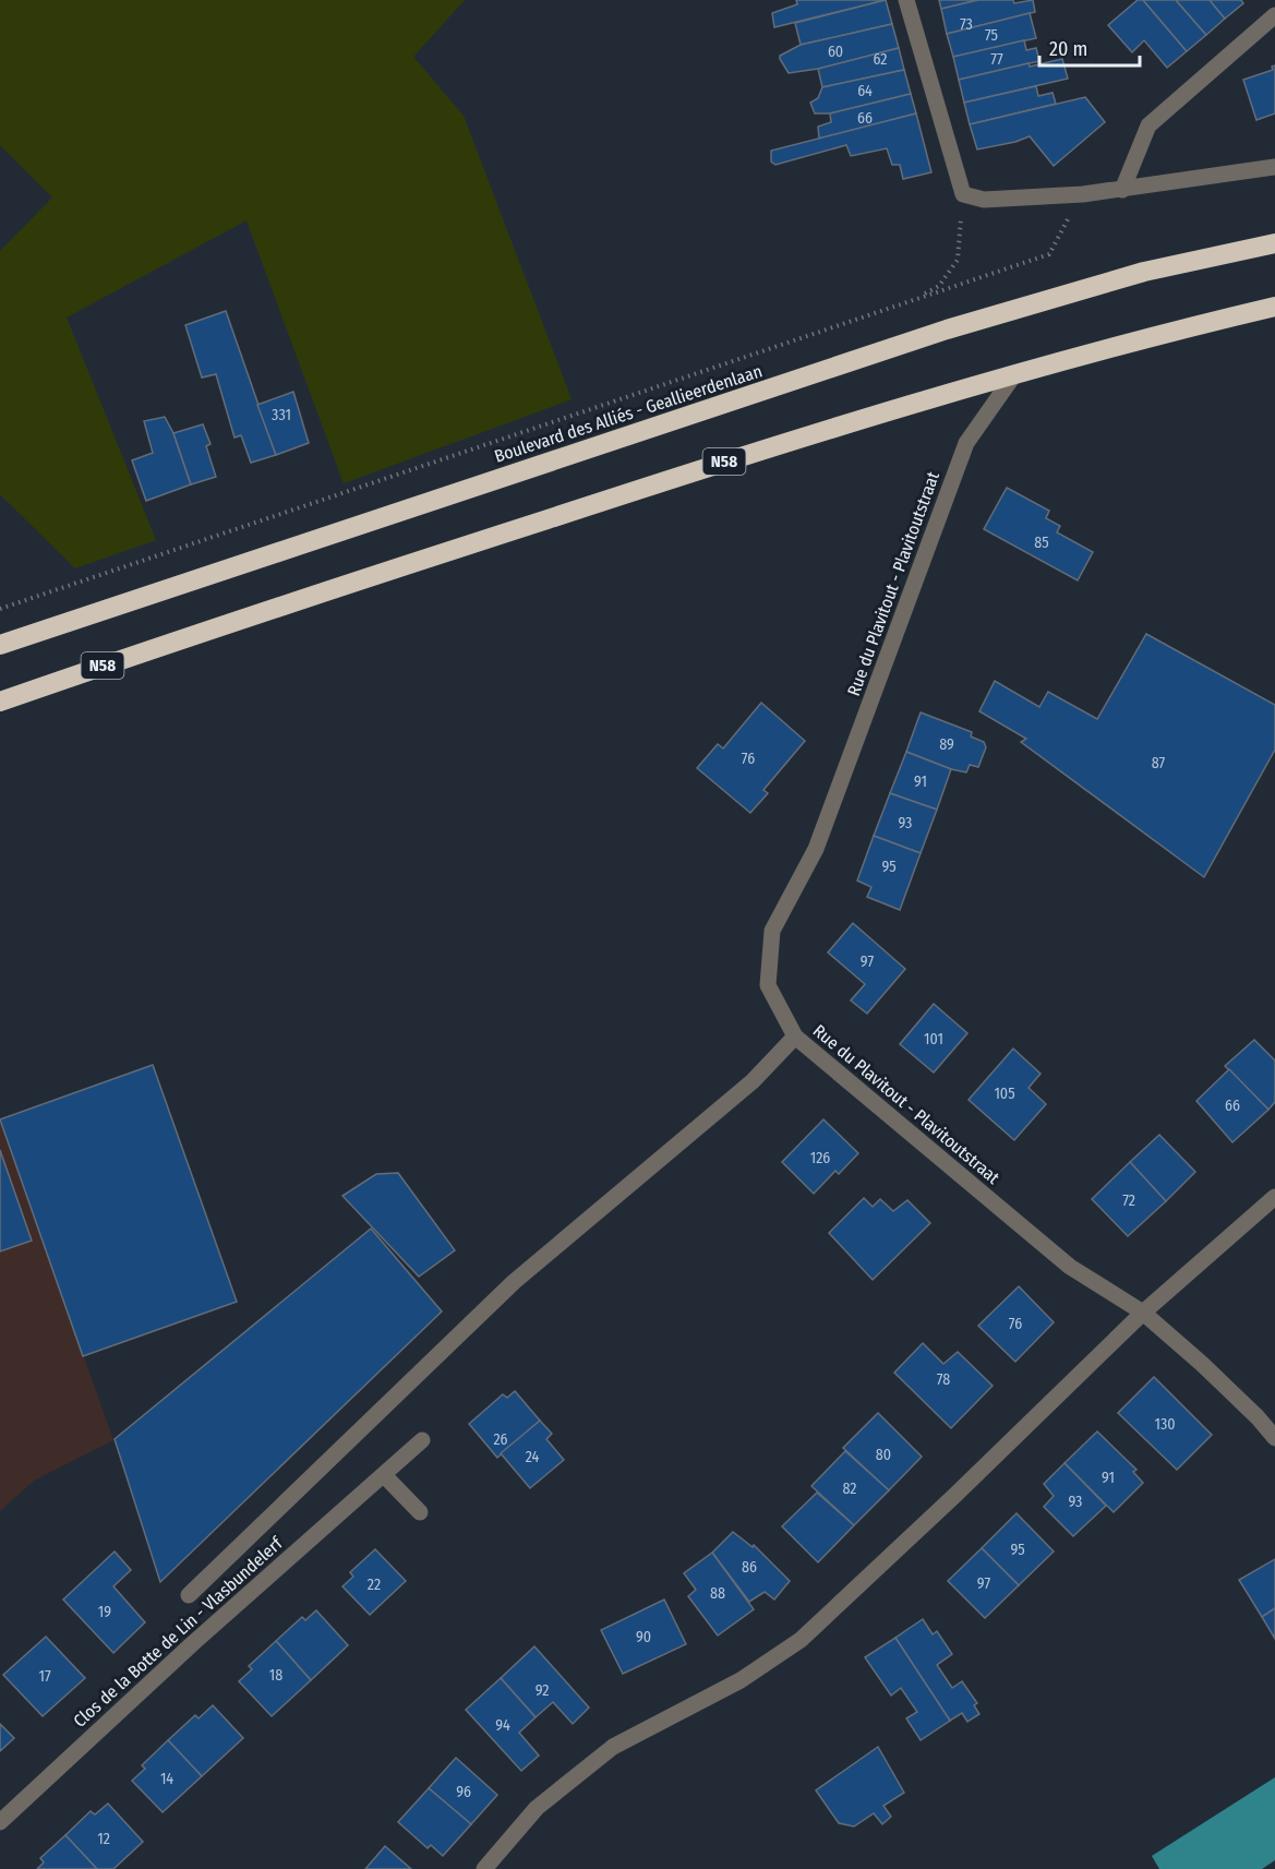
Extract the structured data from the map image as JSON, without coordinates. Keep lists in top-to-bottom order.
{
  "streets": {
    "highway": ["Boulevard des Alliés - Geallieerdenlaan", "N58"],
    "street": ["Rue du Plavitout - Plavitoutstraat", "Clos de la Botte de Lin - Vlasbundelerf"]
  },
  "crossings": [
    ["N58", "Rue du Plavitout - Plavitoutstraat"]
  ],
  "house_numbers": [
    "73",
    "75",
    "60",
    "62",
    "77",
    "64",
    "66",
    "331",
    "85",
    "89",
    "76",
    "87",
    "91",
    "93",
    "95",
    "97",
    "101",
    "105",
    "66",
    "126",
    "72",
    "76",
    "78",
    "130",
    "26",
    "80",
    "24",
    "91",
    "82",
    "93",
    "95",
    "86",
    "97",
    "22",
    "88",
    "19",
    "90",
    "18",
    "17",
    "92",
    "94",
    "14",
    "96",
    "12"
  ],
  "scale_bar": "20 m"
}
